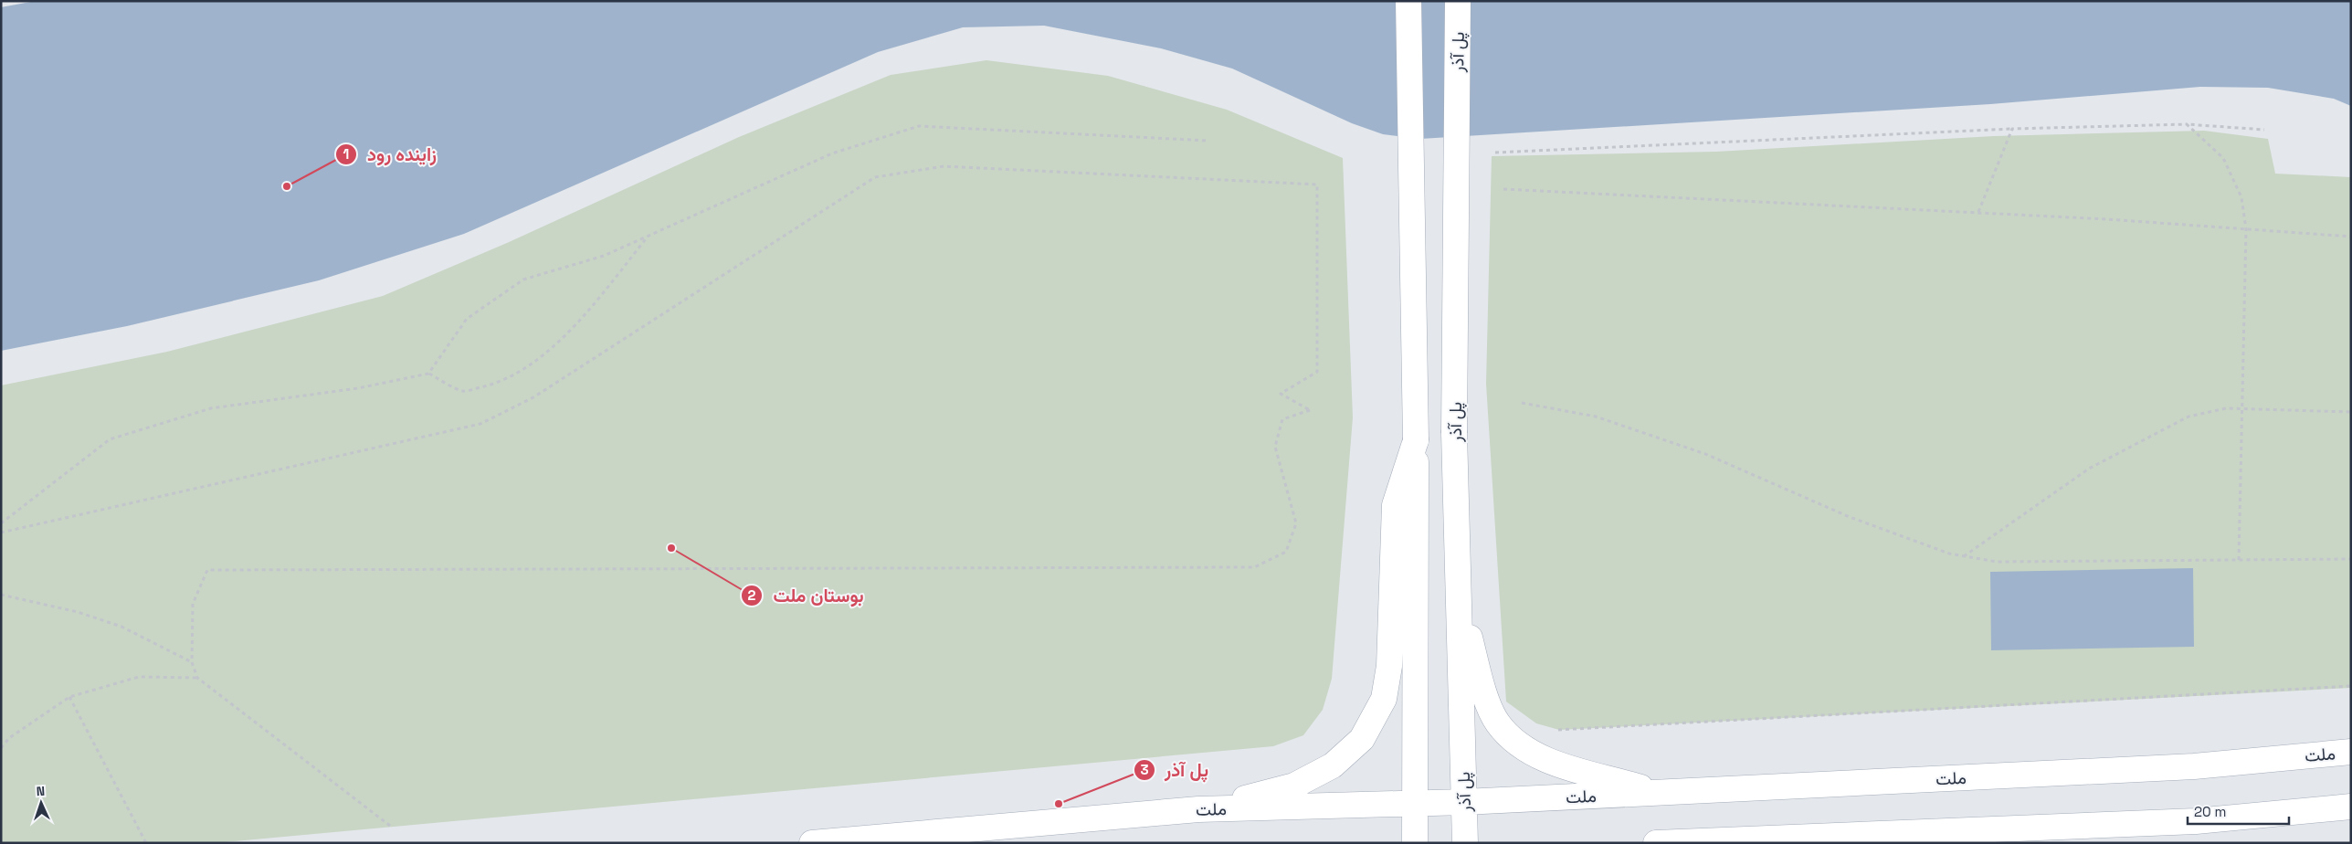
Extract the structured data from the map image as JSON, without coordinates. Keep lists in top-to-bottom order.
{
  "streets": {
    "main road": ["پل آذر", "ملت"]
  },
  "crossings": [
    ["پل آذر", "ملت"]
  ],
  "places": ["زاینده رود", "بوستان ملت", "پل آذر"],
  "scale_bar": "20 m",
  "north": "top"
}
